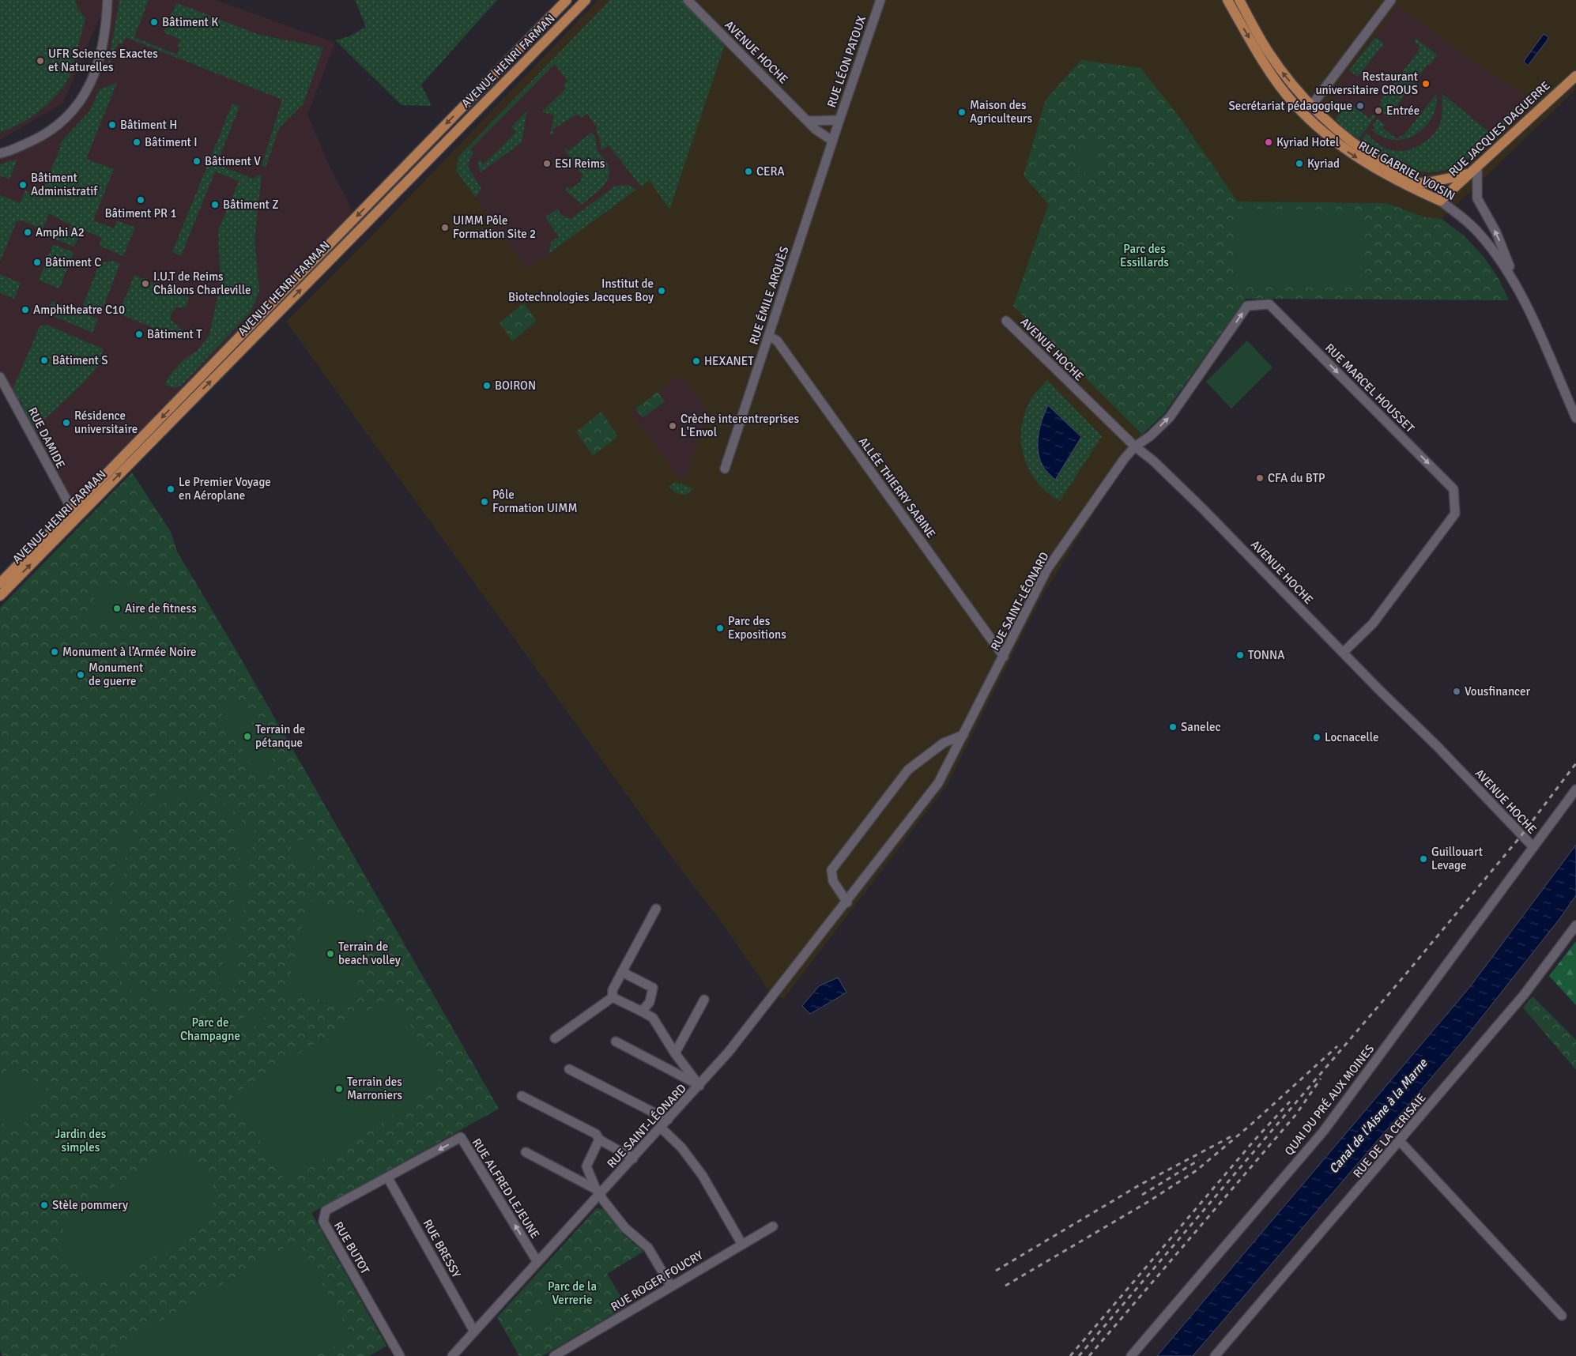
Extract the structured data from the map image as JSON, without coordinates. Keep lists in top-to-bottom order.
{
  "streets": {
    "main road": ["AVENUE HENRI FARMAN", "RUE JACQUES DAGUERRE", "RUE GABRIEL VOISIN"],
    "street": [
      "AVENUE HOCHE",
      "RUE LÉON PATOUX",
      "RUE ÉMILE ARQUÈS",
      "RUE MARCEL HOUSSET",
      "RUE DAMIDE",
      "ALLÉE THIERRY SABINE",
      "RUE SAINT-LÉONARD",
      "QUAI DU PRÉ AUX MOINES",
      "RUE DE LA CERISAIE",
      "RUE ALFRED LEJEUNE",
      "RUE BUTOT",
      "RUE BRESSY",
      "RUE ROGER FOUCRY"
    ]
  },
  "crossings": [
    ["AVENUE HOCHE", "RUE ÉMILE ARQUÈS"],
    ["AVENUE HOCHE", "RUE MARCEL HOUSSET"],
    ["AVENUE HOCHE", "RUE SAINT-LÉONARD"],
    ["AVENUE HOCHE", "QUAI DU PRÉ AUX MOINES"],
    ["AVENUE HENRI FARMAN", "RUE DAMIDE"],
    ["RUE LÉON PATOUX", "RUE ÉMILE ARQUÈS"],
    ["RUE JACQUES DAGUERRE", "RUE GABRIEL VOISIN"],
    ["RUE ÉMILE ARQUÈS", "ALLÉE THIERRY SABINE"],
    ["RUE MARCEL HOUSSET", "RUE SAINT-LÉONARD"],
    ["ALLÉE THIERRY SABINE", "RUE SAINT-LÉONARD"],
    ["RUE SAINT-LÉONARD", "RUE ALFRED LEJEUNE"],
    ["RUE SAINT-LÉONARD", "RUE BRESSY"],
    ["RUE ALFRED LEJEUNE", "RUE BUTOT"],
    ["RUE ALFRED LEJEUNE", "RUE BRESSY"],
    ["RUE BUTOT", "RUE BRESSY"]
  ],
  "water": ["Canal de l'Aisne à la Marne"],
  "parks": [
    "Parc des Essillards",
    "Parc de Champagne",
    "Jardin des simples",
    "Parc de la Verrerie"
  ],
  "places": [
    "Bâtiment K",
    "UFR Sciences Exactes et Naturelles",
    "Restaurant universitaire CROUS",
    "Secrétariat pédagogique",
    "Entrée",
    "Maison des Agriculteurs",
    "Bâtiment H",
    "Bâtiment I",
    "Kyriad Hotel",
    "Bâtiment V",
    "ESI Reims",
    "Kyriad",
    "CERA",
    "Bâtiment Administratif",
    "Bâtiment PR 1",
    "Bâtiment Z",
    "UIMM Pôle Formation Site 2",
    "Amphi A2",
    "Bâtiment C",
    "I.U.T de Reims Châlons Charleville",
    "Institut de Biotechnologies Jacques Boy",
    "Amphitheatre C10",
    "Bâtiment T",
    "Bâtiment S",
    "HEXANET",
    "BOIRON",
    "Résidence universitaire",
    "Crèche interentreprises L'Envol",
    "CFA du BTP",
    "Le Premier Voyage en Aéroplane",
    "Pôle Formation UIMM",
    "Aire de fitness",
    "Parc des Expositions",
    "Monument à l’Armée Noire",
    "TONNA",
    "Monument de guerre",
    "Vousfinancer",
    "Sanelec",
    "Terrain de pétanque",
    "Locnacelle",
    "Guillouart Levage",
    "Terrain de beach volley",
    "Terrain des Marroniers",
    "Stèle pommery"
  ]
}
